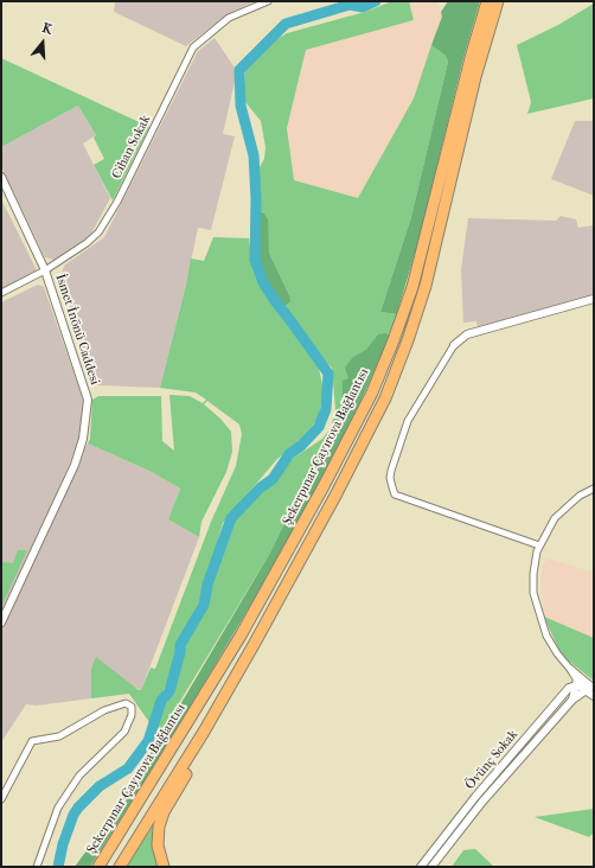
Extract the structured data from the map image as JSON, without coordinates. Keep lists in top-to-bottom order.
{
  "streets": {
    "highway": ["Şekerpınar-Çayırova Bağlantısı"],
    "street": ["Cihan Sokak", "İsmet İnönü Caddesi", "Övünç Sokak"]
  },
  "crossings": [
    ["Cihan Sokak", "İsmet İnönü Caddesi"]
  ],
  "north": "top"
}
